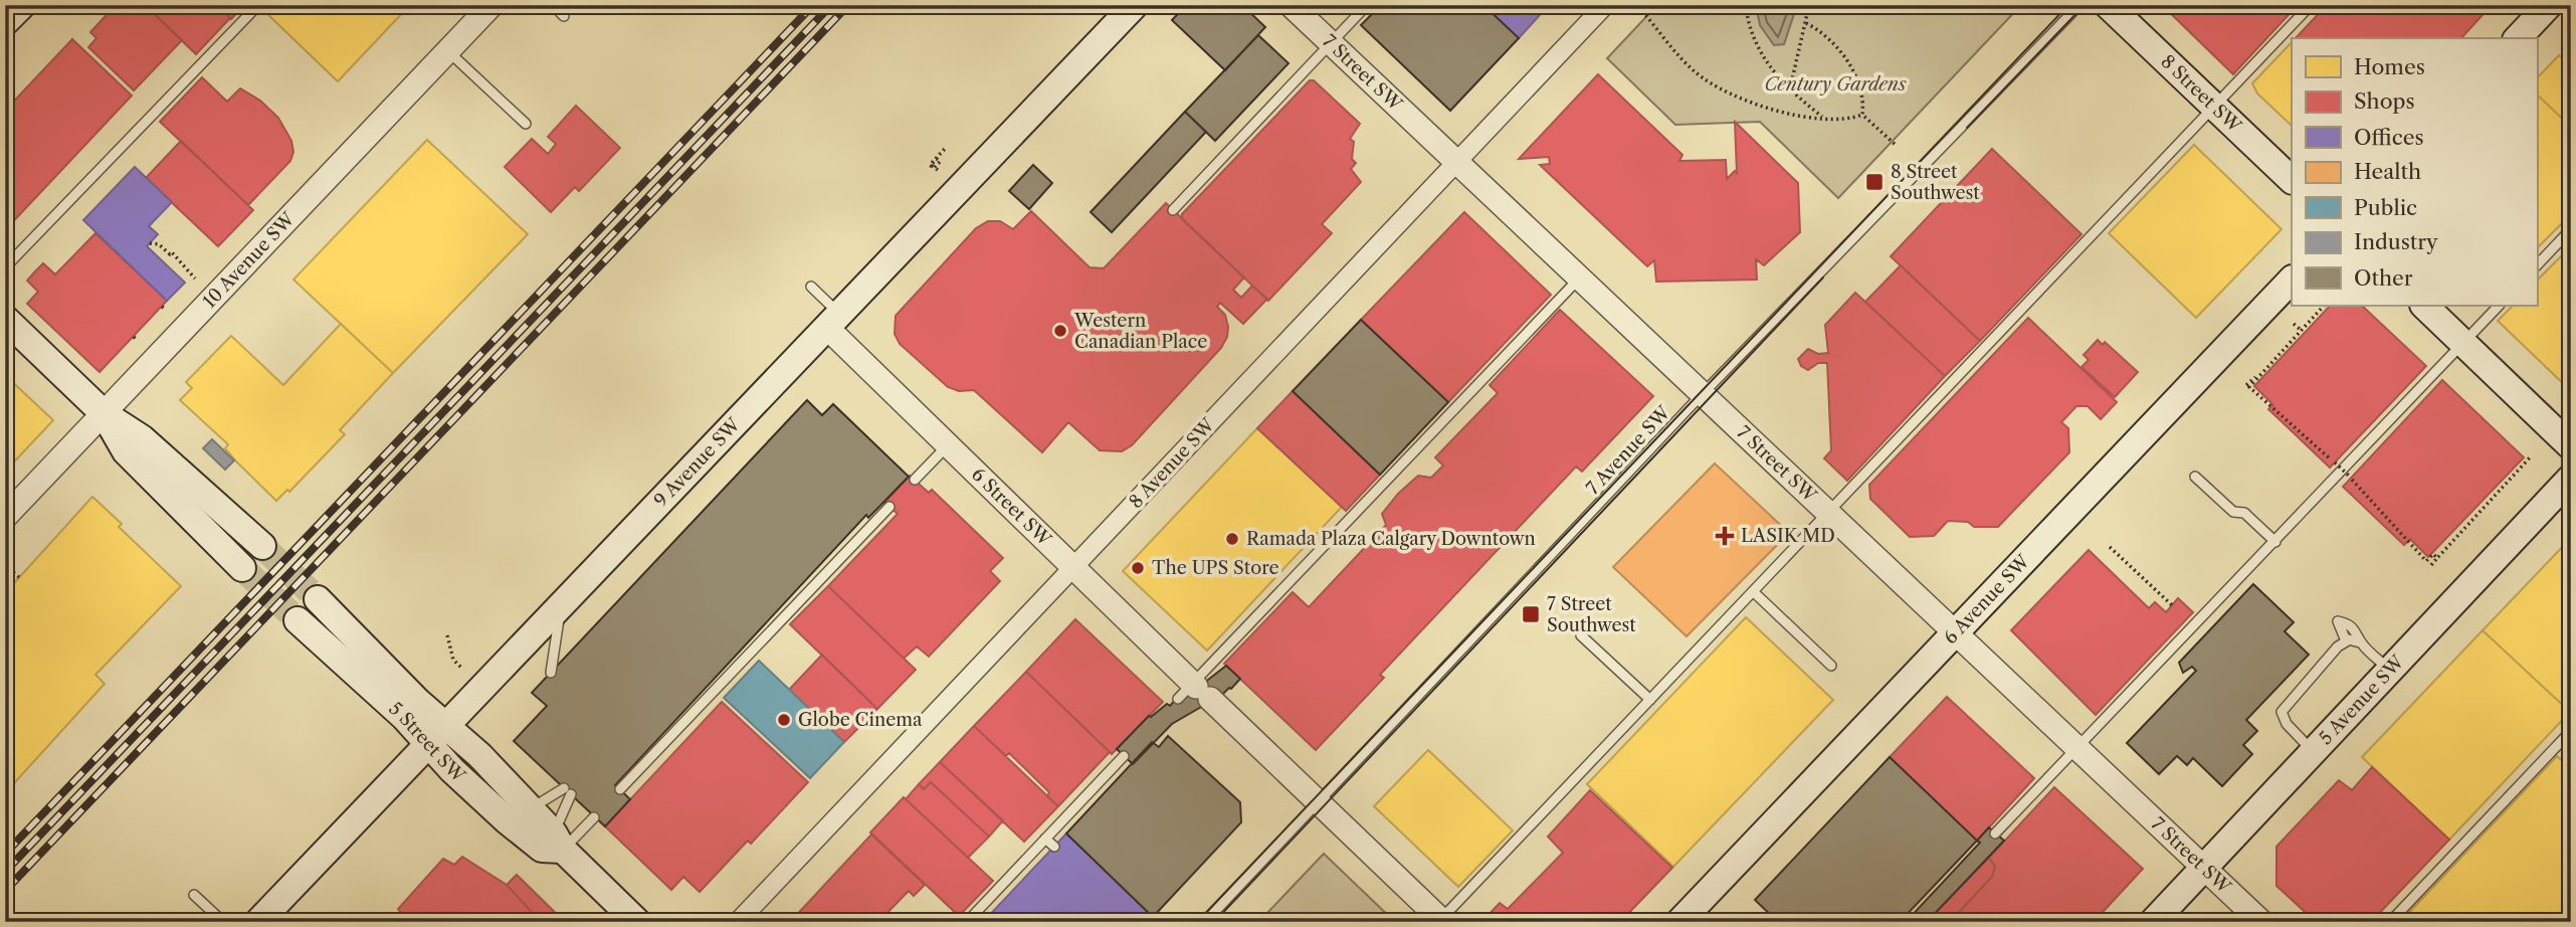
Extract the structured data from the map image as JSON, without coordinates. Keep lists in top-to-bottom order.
{
  "streets": {
    "main road": [
      "8 Street SW",
      "9 Avenue SW",
      "6 Avenue SW",
      "5 Avenue SW",
      "5 Street SW"
    ],
    "street": [
      "7 Street SW",
      "10 Avenue SW",
      "8 Avenue SW",
      "6 Street SW"
    ],
    "lane": ["7 Avenue SW"]
  },
  "crossings": [
    ["7 Street SW", "7 Avenue SW"],
    ["7 Street SW", "8 Avenue SW"],
    ["7 Street SW", "6 Avenue SW"],
    ["7 Street SW", "5 Avenue SW"],
    ["7 Avenue SW", "6 Street SW"],
    ["9 Avenue SW", "6 Street SW"],
    ["9 Avenue SW", "5 Street SW"],
    ["8 Avenue SW", "6 Street SW"]
  ],
  "parks": ["Century Gardens"],
  "places": {
    "transit": ["8 Street Southwest", "7 Street Southwest"],
    "other": [
      "Western Canadian Place",
      "Ramada Plaza Calgary Downtown",
      "The UPS Store",
      "Globe Cinema"
    ],
    "health": ["LASIK MD"]
  },
  "legend": [
    "Homes",
    "Shops",
    "Offices",
    "Health",
    "Public",
    "Industry",
    "Other"
  ]
}
